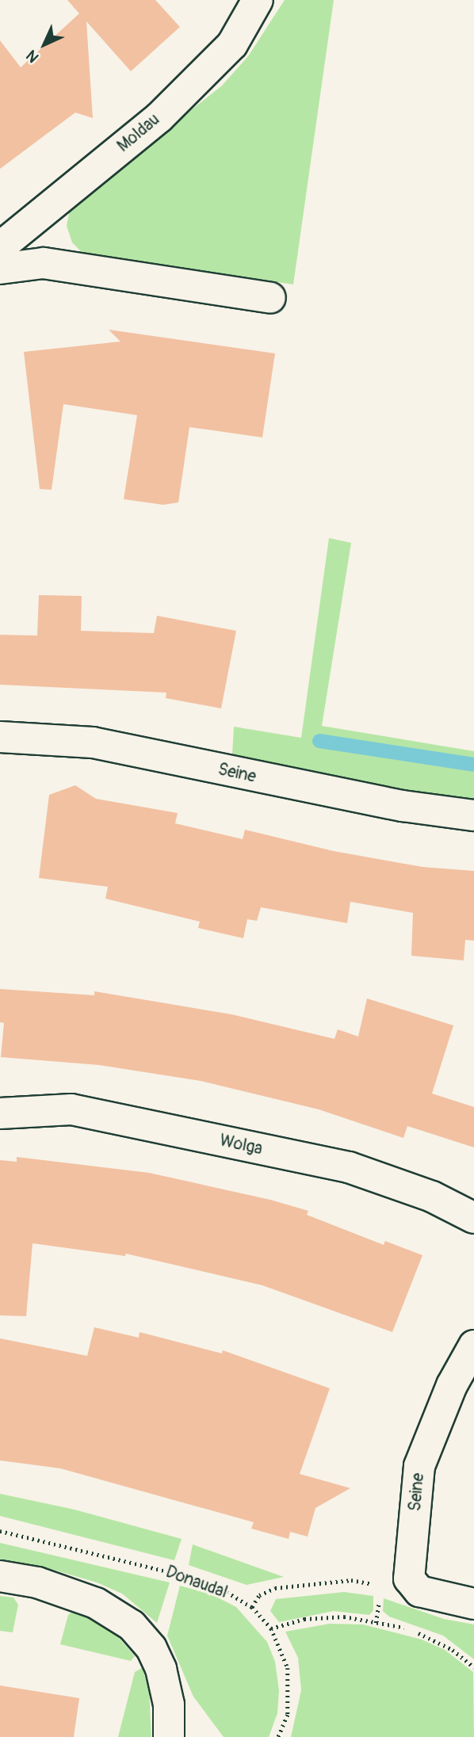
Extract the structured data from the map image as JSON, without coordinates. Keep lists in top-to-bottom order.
{
  "streets": {
    "street": ["Moldau", "Seine", "Wolga"],
    "path": ["Donaudal"]
  },
  "north": "bottom left"
}
